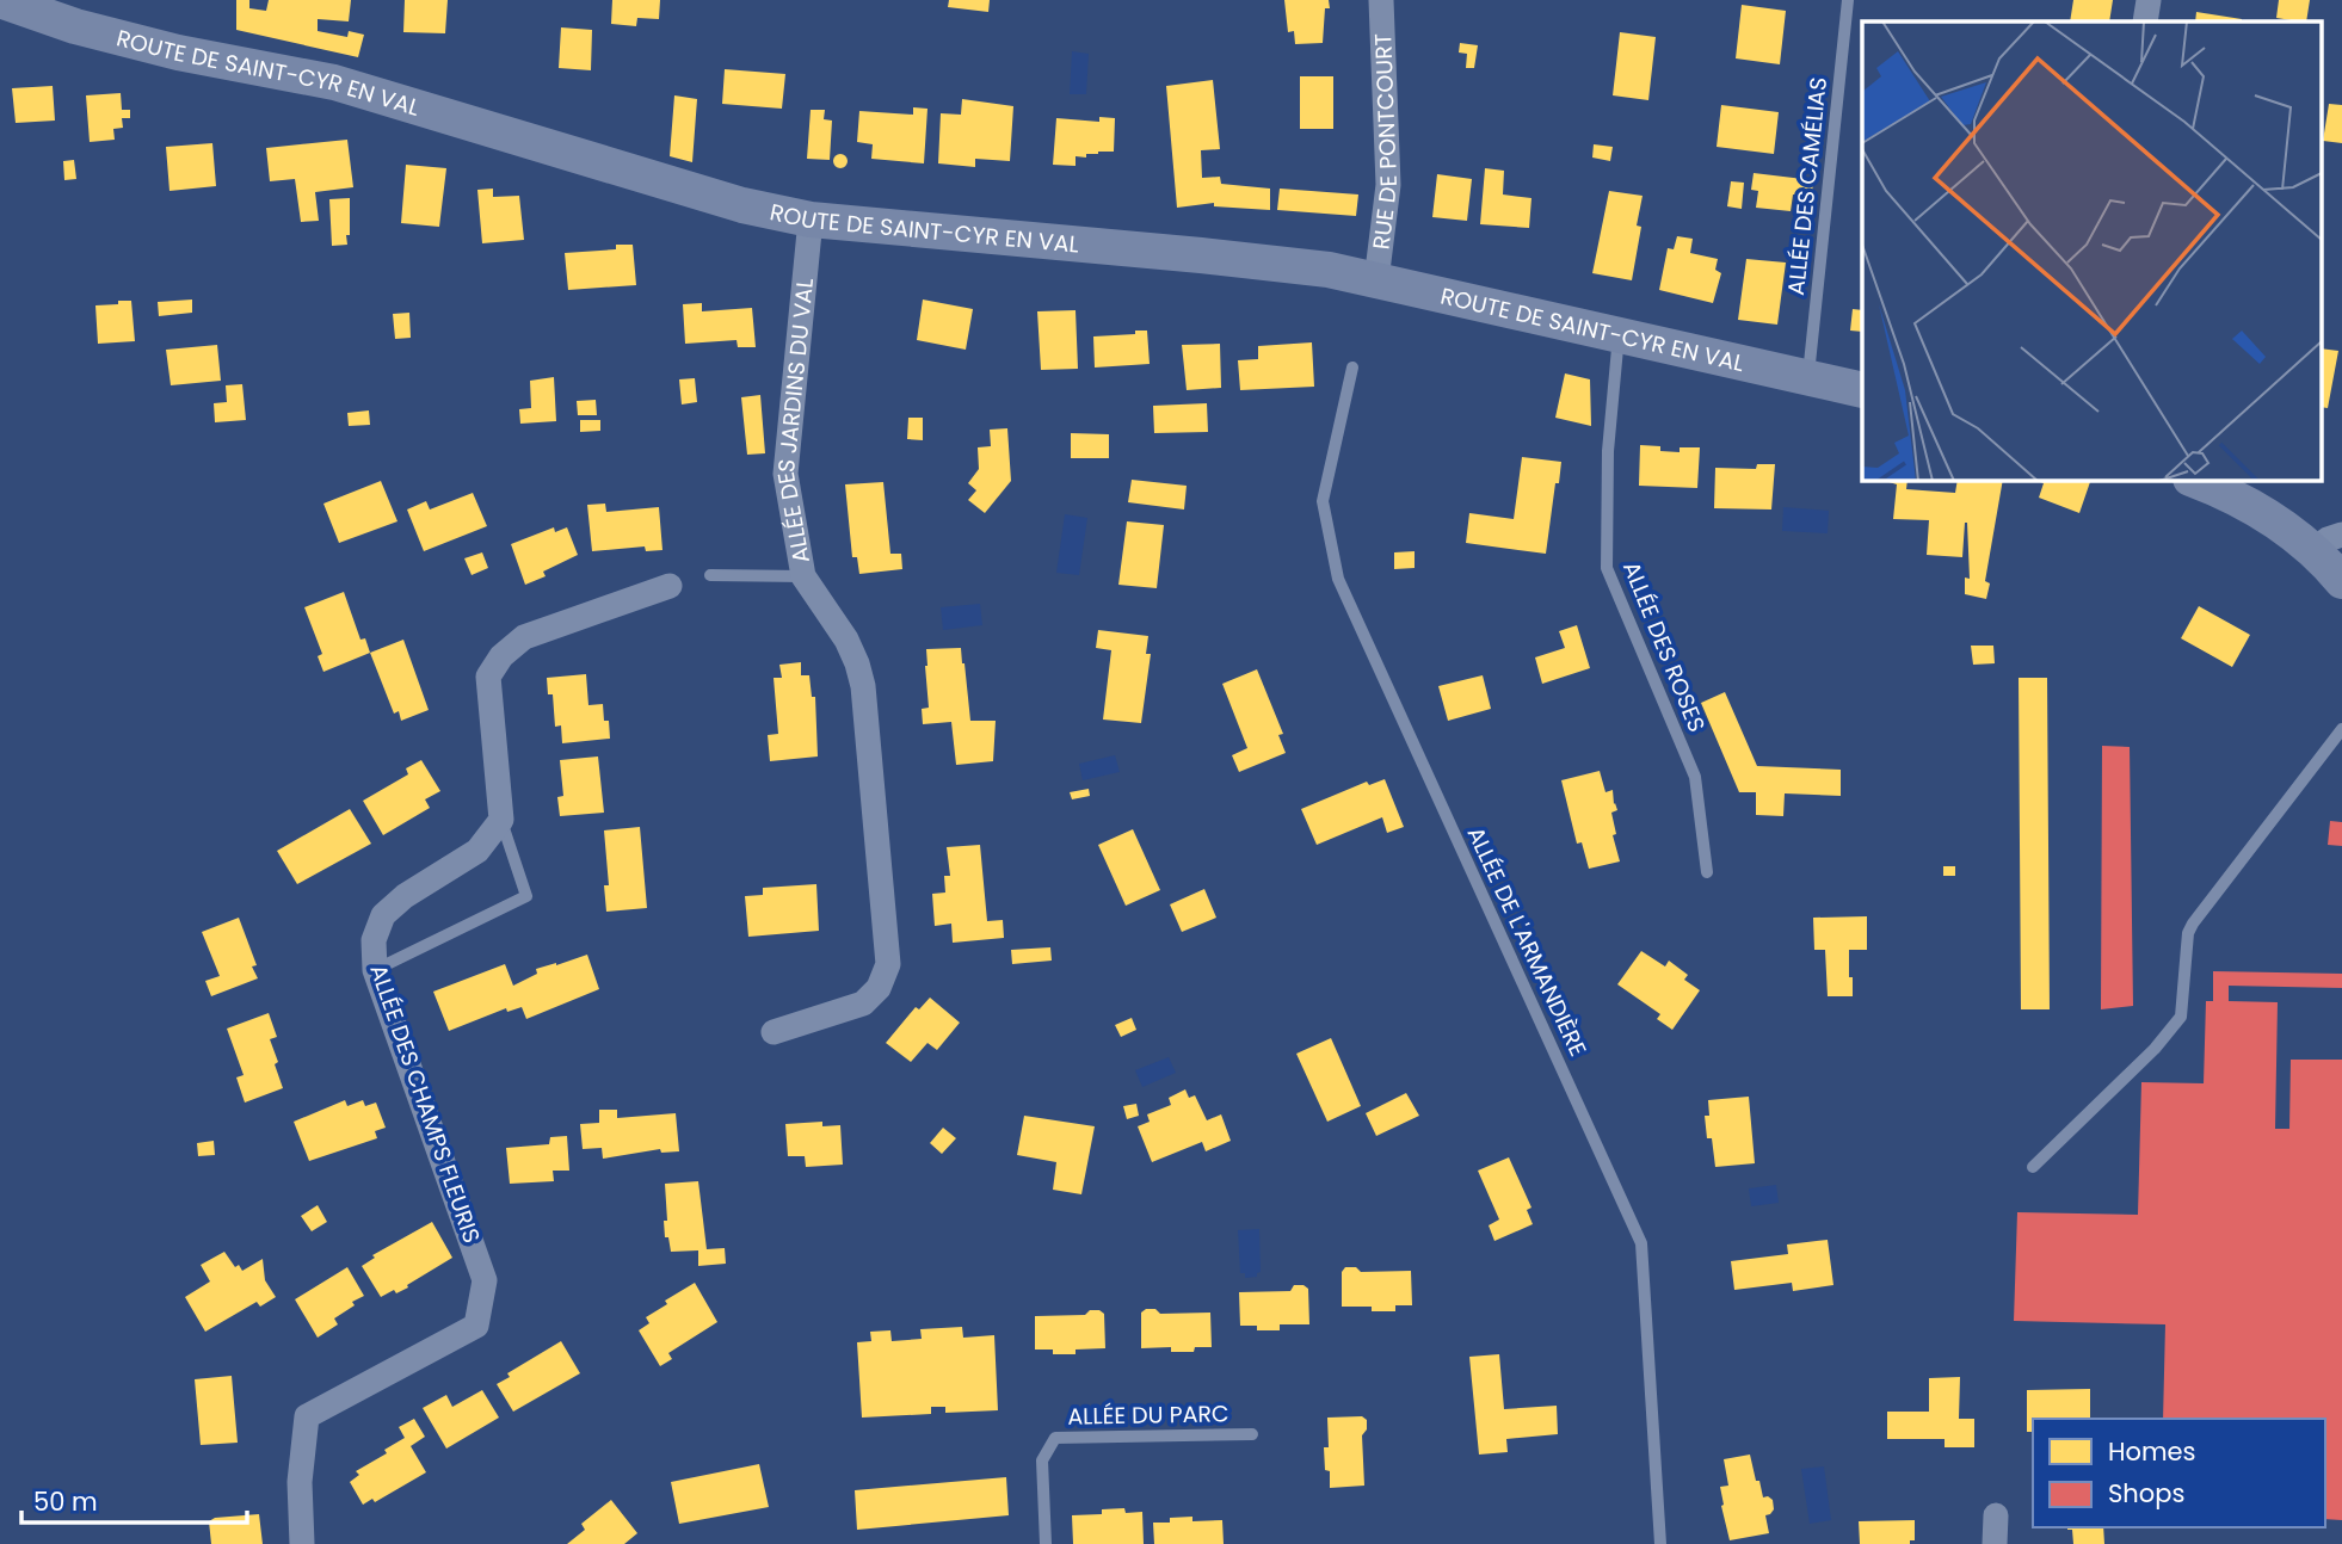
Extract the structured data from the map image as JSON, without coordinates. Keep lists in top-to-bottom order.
{
  "streets": {
    "street": [
      "ROUTE DE SAINT-CYR EN VAL",
      "RUE DE PONTCOURT",
      "ALLÉE DES JARDINS DU VAL",
      "ALLÉE DES CHAMPS FLEURIS"
    ],
    "lane": [
      "ALLÉE DES CAMÉLIAS",
      "ALLÉE DES ROSES",
      "ALLÉE DE L'ARMANDIÈRE",
      "ALLÉE DU PARC"
    ]
  },
  "crossings": [
    ["ROUTE DE SAINT-CYR EN VAL", "RUE DE PONTCOURT"],
    ["ROUTE DE SAINT-CYR EN VAL", "ALLÉE DES CAMÉLIAS"],
    ["ROUTE DE SAINT-CYR EN VAL", "ALLÉE DES JARDINS DU VAL"],
    ["ROUTE DE SAINT-CYR EN VAL", "ALLÉE DES ROSES"]
  ],
  "legend": ["Homes", "Shops"],
  "scale_bar": "50 m"
}
